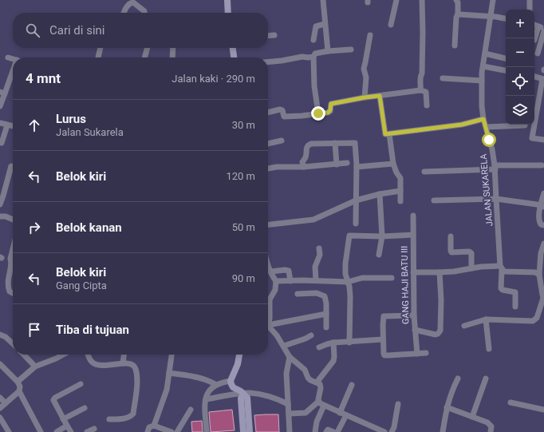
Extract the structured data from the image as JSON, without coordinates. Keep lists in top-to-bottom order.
{
  "streets": {
    "street": ["JALAN SUKARELA", "GANG HAJI BATU III"]
  },
  "page": {
    "map_buttons": ["+", "−"],
    "search": "Cari di sini",
    "heading": ["4 mnt", "Jalan kaki · 290 m"],
    "list": [
      ["Lurus", "Jalan Sukarela", "30 m"],
      ["Belok kiri", "120 m"],
      ["Belok kanan", "50 m"],
      ["Belok kiri", "Gang Cipta", "90 m"],
      "Tiba di tujuan"
    ]
  }
}
